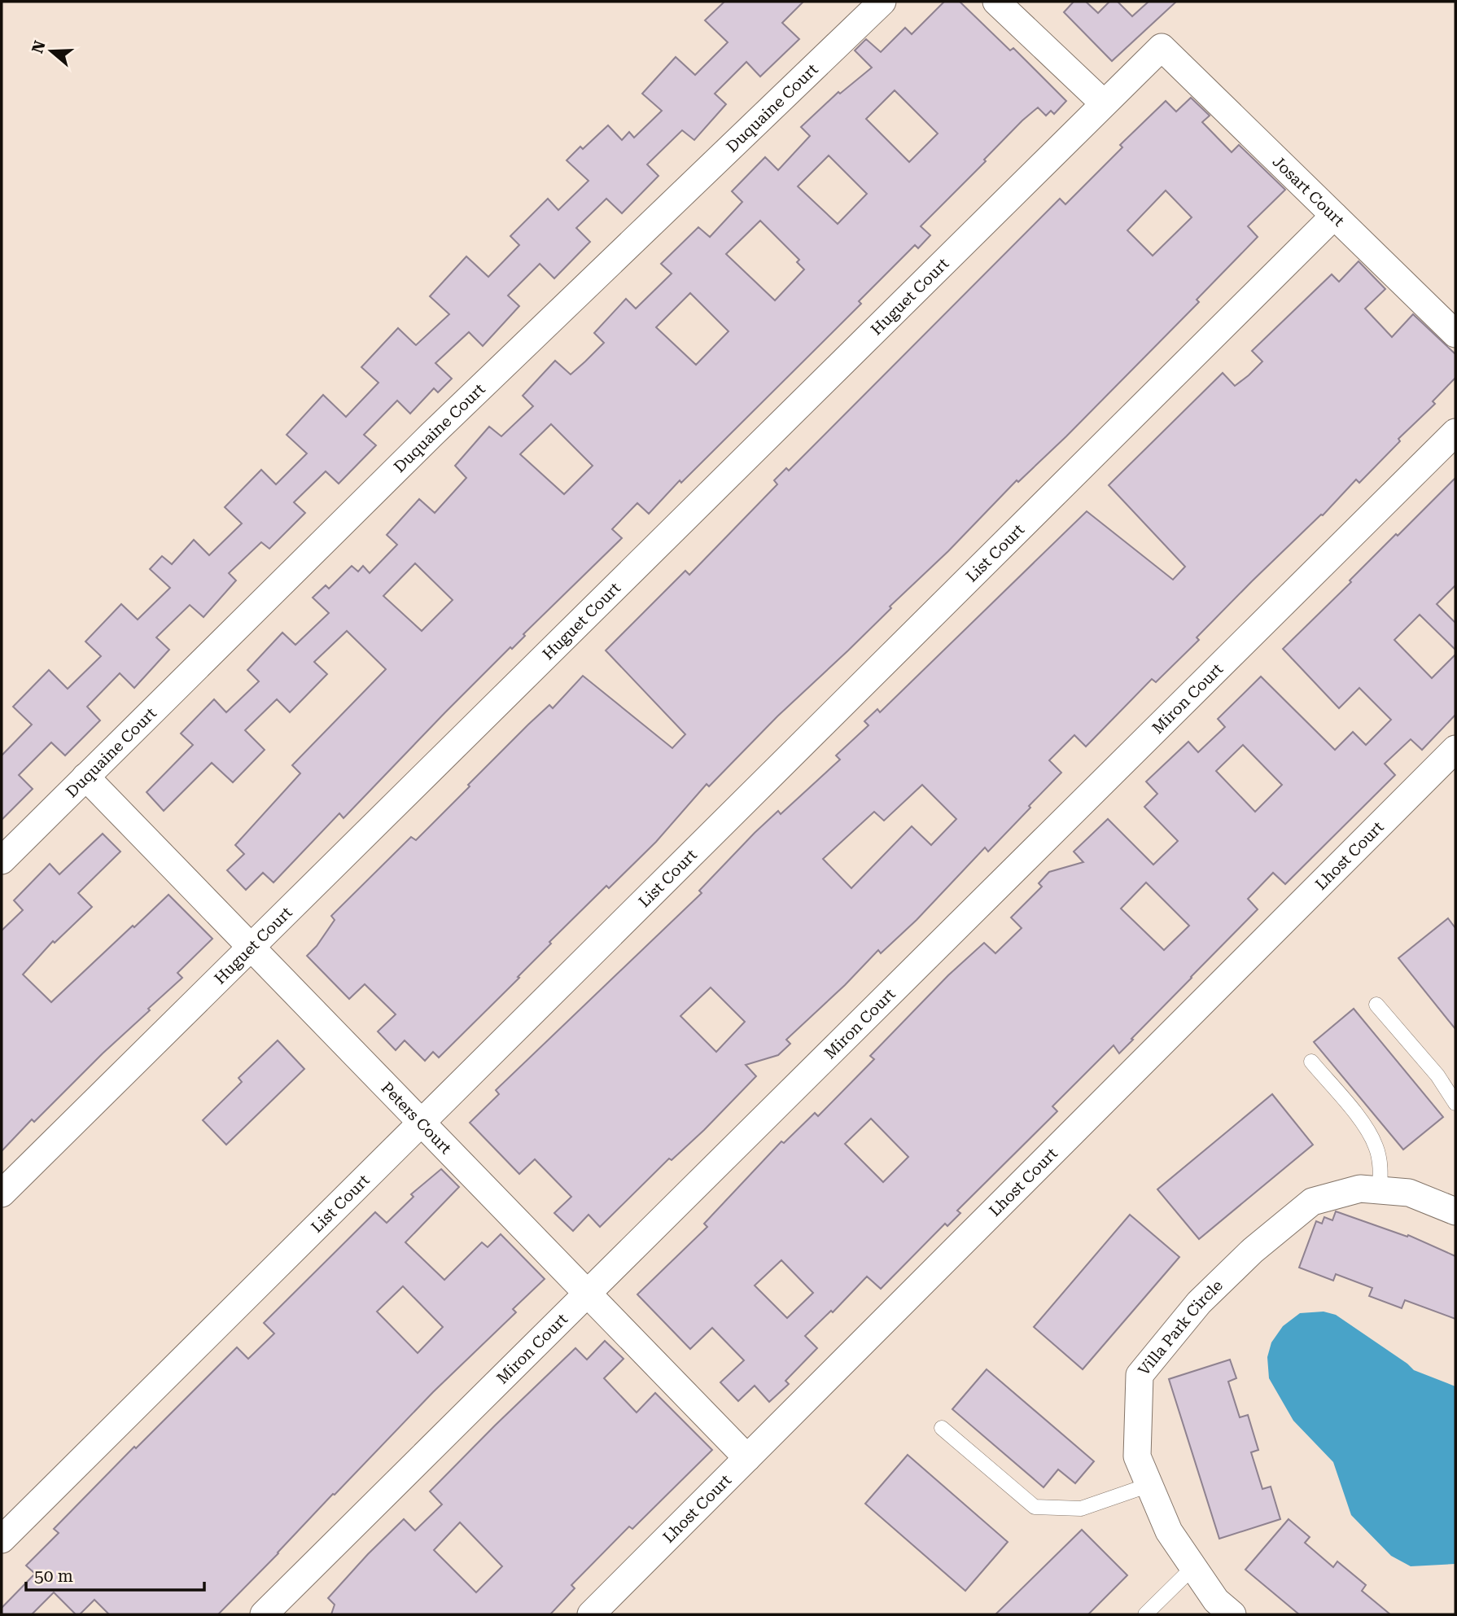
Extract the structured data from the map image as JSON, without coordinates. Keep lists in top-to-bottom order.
{
  "streets": {
    "street": [
      "Duquaine Court",
      "Josart Court",
      "Huguet Court",
      "List Court",
      "Miron Court",
      "Lhost Court",
      "Peters Court",
      "Villa Park Circle"
    ]
  },
  "crossings": [
    ["Duquaine Court", "Peters Court"],
    ["Josart Court", "Huguet Court"],
    ["Josart Court", "List Court"],
    ["Huguet Court", "Peters Court"],
    ["List Court", "Peters Court"],
    ["Miron Court", "Peters Court"],
    ["Lhost Court", "Peters Court"]
  ],
  "scale_bar": "50 m",
  "north": "left"
}
